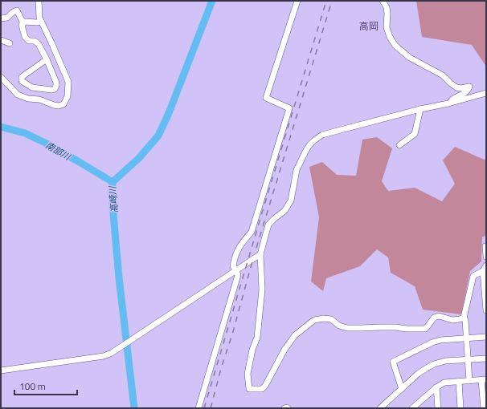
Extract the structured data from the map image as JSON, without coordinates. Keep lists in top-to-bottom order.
{
  "districts": ["高岡"],
  "water": ["南部川", "高崎川"],
  "scale_bar": "100 m"
}
